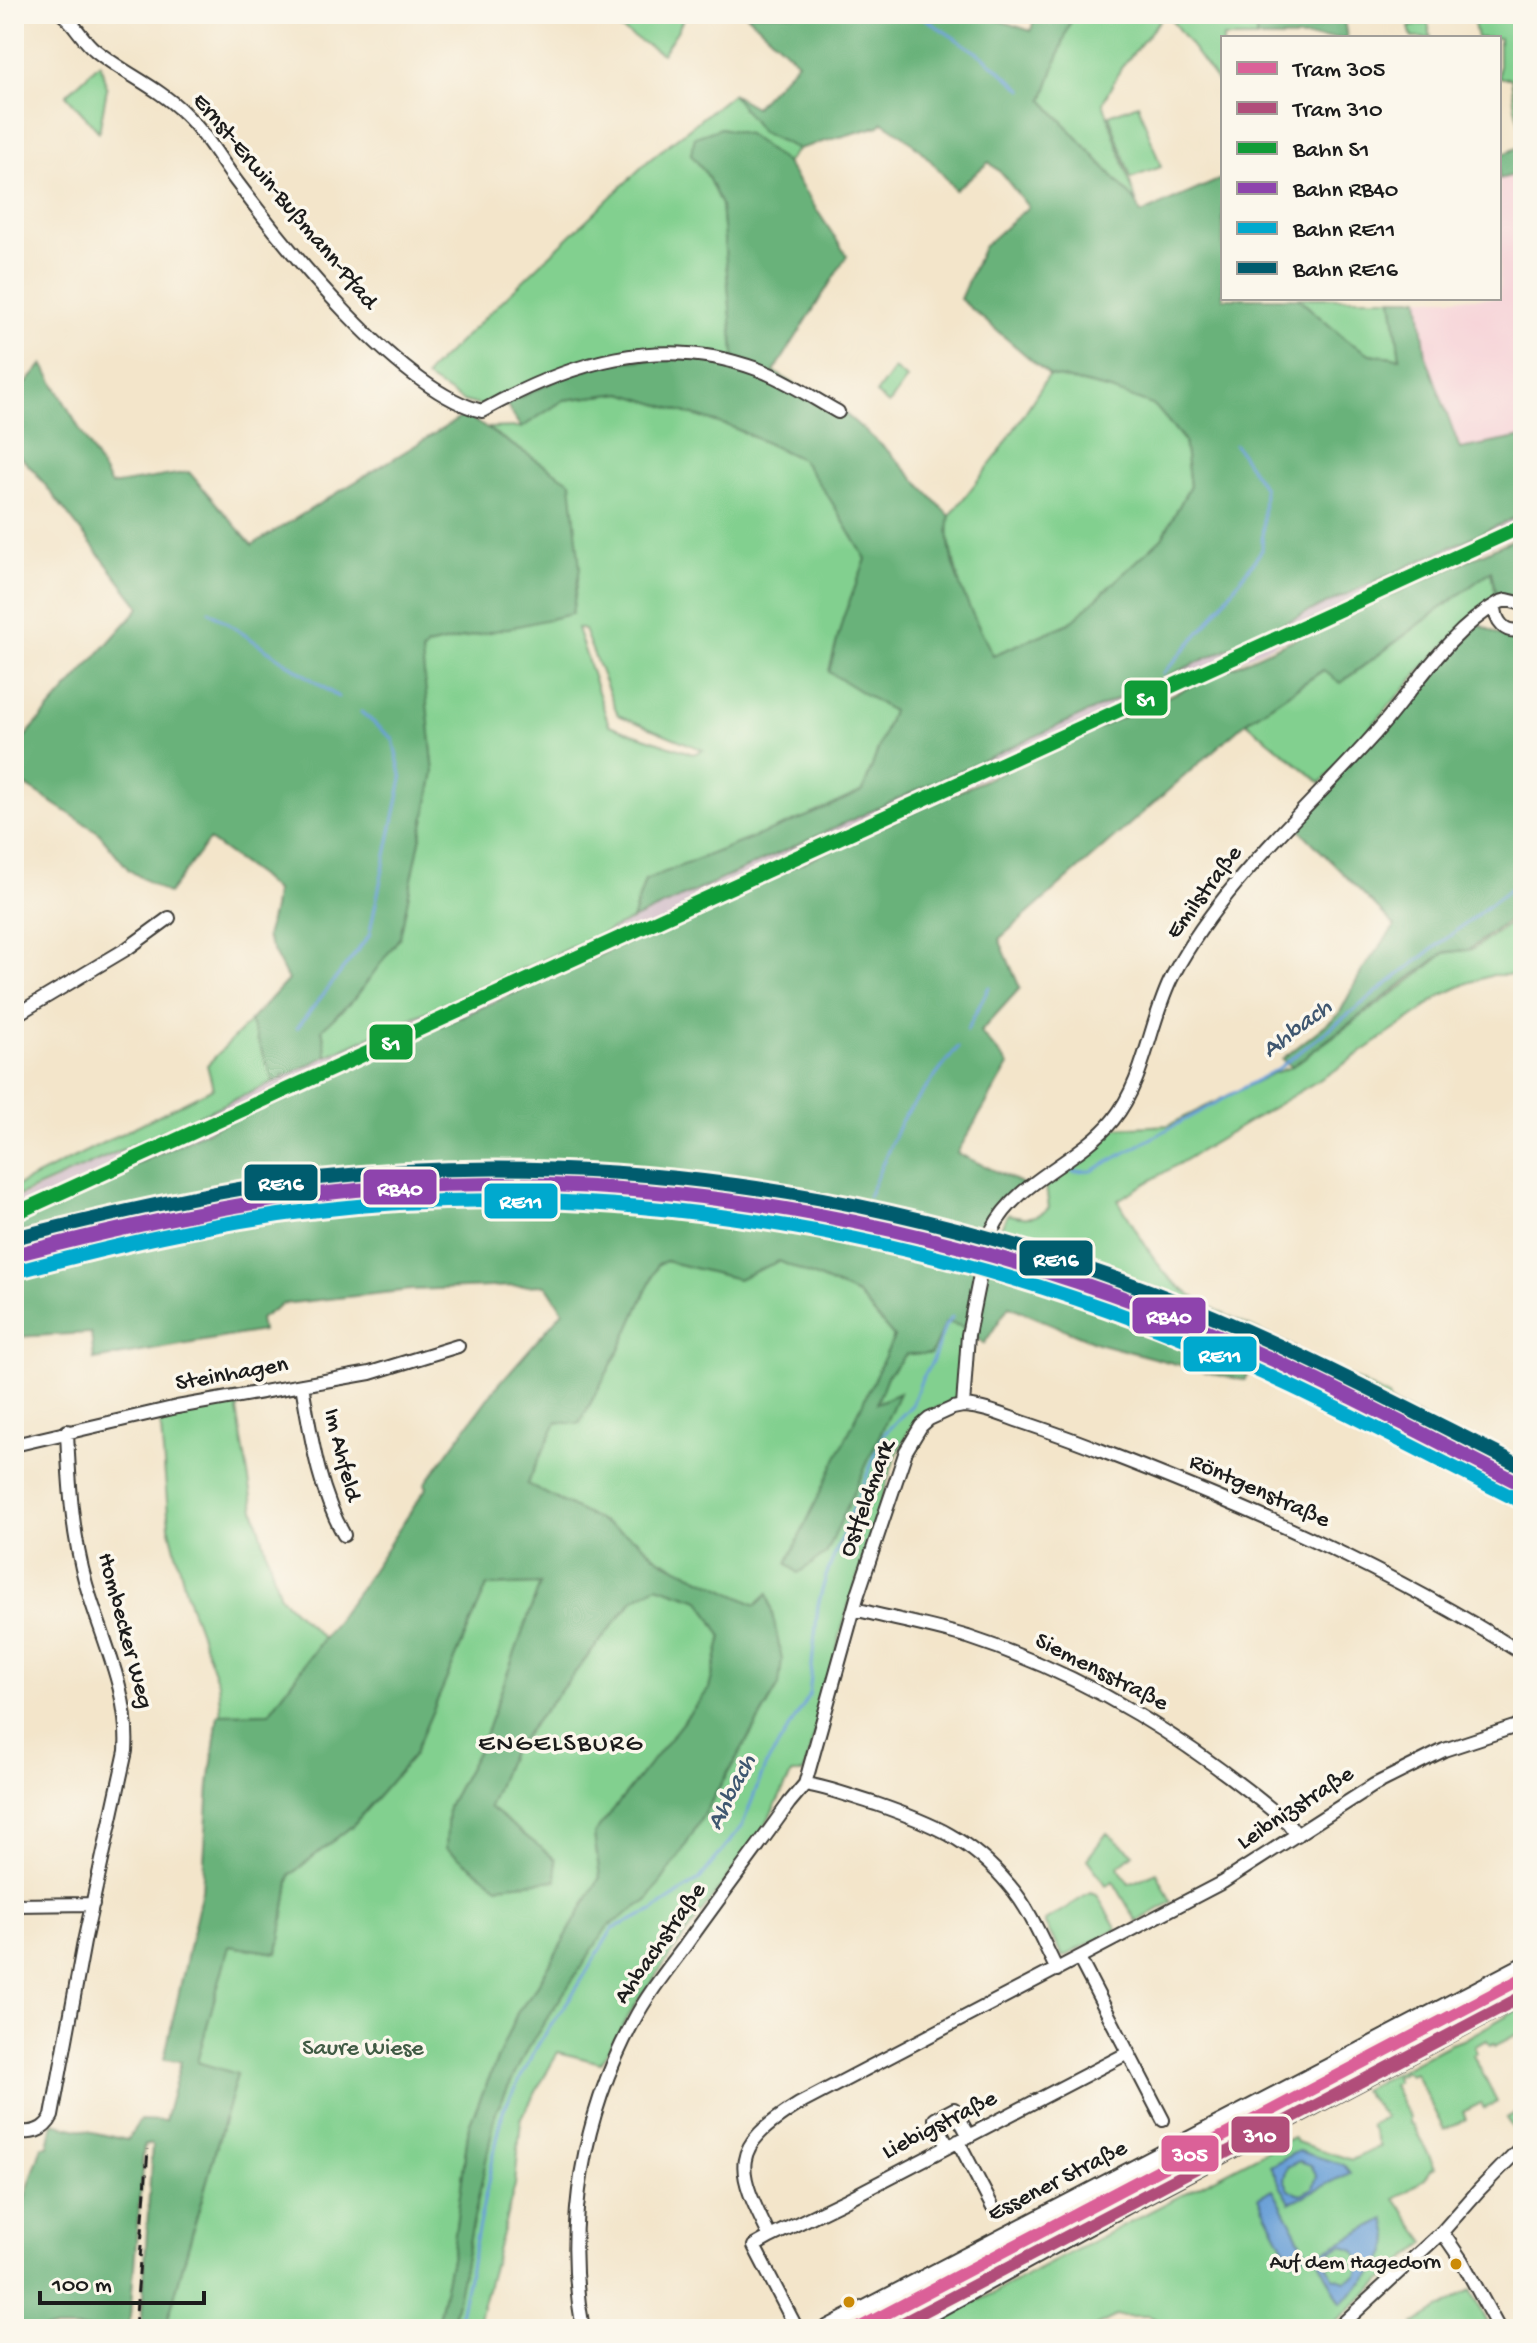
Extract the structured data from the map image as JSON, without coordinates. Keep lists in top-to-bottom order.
{
  "streets": {
    "main road": ["Essener Straße"],
    "street": [
      "Ernst-Erwin-Bußmann-Pfad",
      "Emilstraße",
      "Steinhagen",
      "Im Ahfeld",
      "Röntgenstraße",
      "Ostfeldmark",
      "Hombecker Weg",
      "Siemensstraße",
      "Leibnizstraße",
      "Ahbachstraße",
      "Liebigstraße"
    ]
  },
  "crossings": [
    ["Steinhagen", "Im Ahfeld"],
    ["Steinhagen", "Hombecker Weg"],
    ["Röntgenstraße", "Ostfeldmark"],
    ["Ostfeldmark", "Siemensstraße"],
    ["Ostfeldmark", "Ahbachstraße"],
    ["Siemensstraße", "Leibnizstraße"],
    ["Siemensstraße", "Ahbachstraße"],
    ["Leibnizstraße", "Liebigstraße"]
  ],
  "districts": ["ENGELSBURG"],
  "water": ["Ahbach"],
  "parks": ["Saure Wiese"],
  "places": ["Auf dem Hagedorn"],
  "lines": [
    "rail line S1",
    "rail line RE16",
    "rail line RB40",
    "rail line RE11",
    "tram line 305",
    "tram line 310"
  ],
  "legend": [
    "Tram 305",
    "Tram 310",
    "Bahn S1",
    "Bahn RB40",
    "Bahn RE11",
    "Bahn RE16"
  ],
  "scale_bar": "100 m"
}
